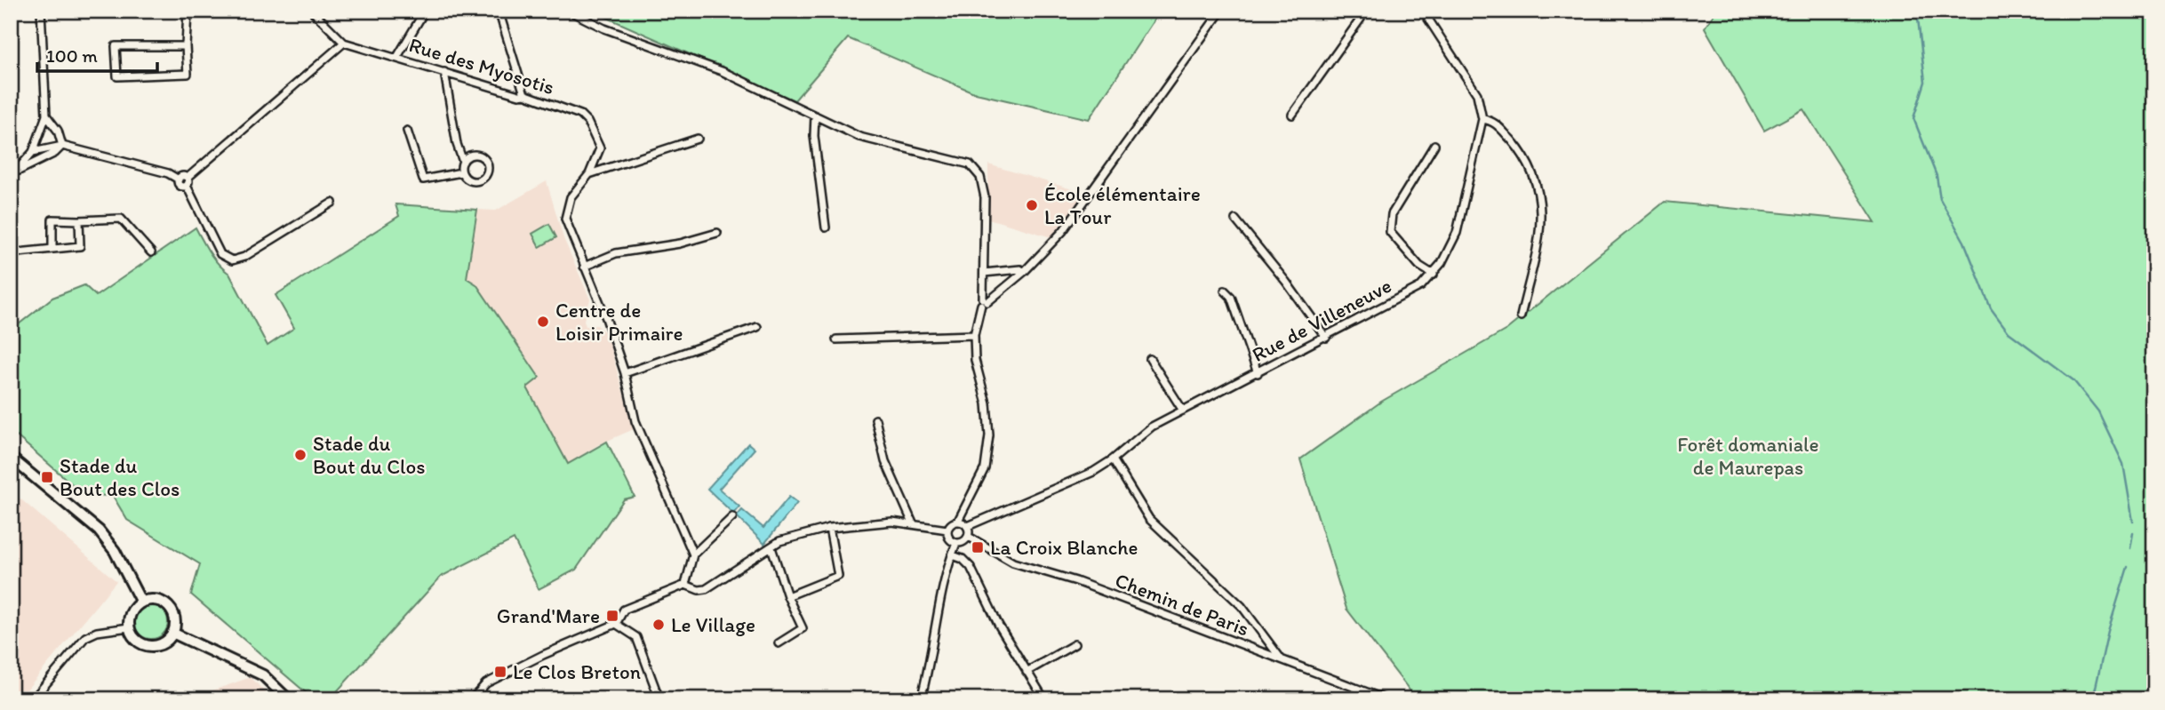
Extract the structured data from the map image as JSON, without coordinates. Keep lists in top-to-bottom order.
{
  "streets": {
    "street": ["Rue des Myosotis", "Rue de Villeneuve", "Chemin de Paris"]
  },
  "crossings": [
    ["Rue de Villeneuve", "Chemin de Paris"]
  ],
  "parks": ["Forêt domaniale de Maurepas"],
  "places": {
    "other": [
      "École élémentaire La Tour",
      "Centre de Loisir Primaire",
      "Stade du Bout du Clos",
      "Le Village"
    ],
    "transit": [
      "Stade du Bout des Clos",
      "La Croix Blanche",
      "Grand'Mare",
      "Le Clos Breton"
    ]
  },
  "scale_bar": "100 m"
}
